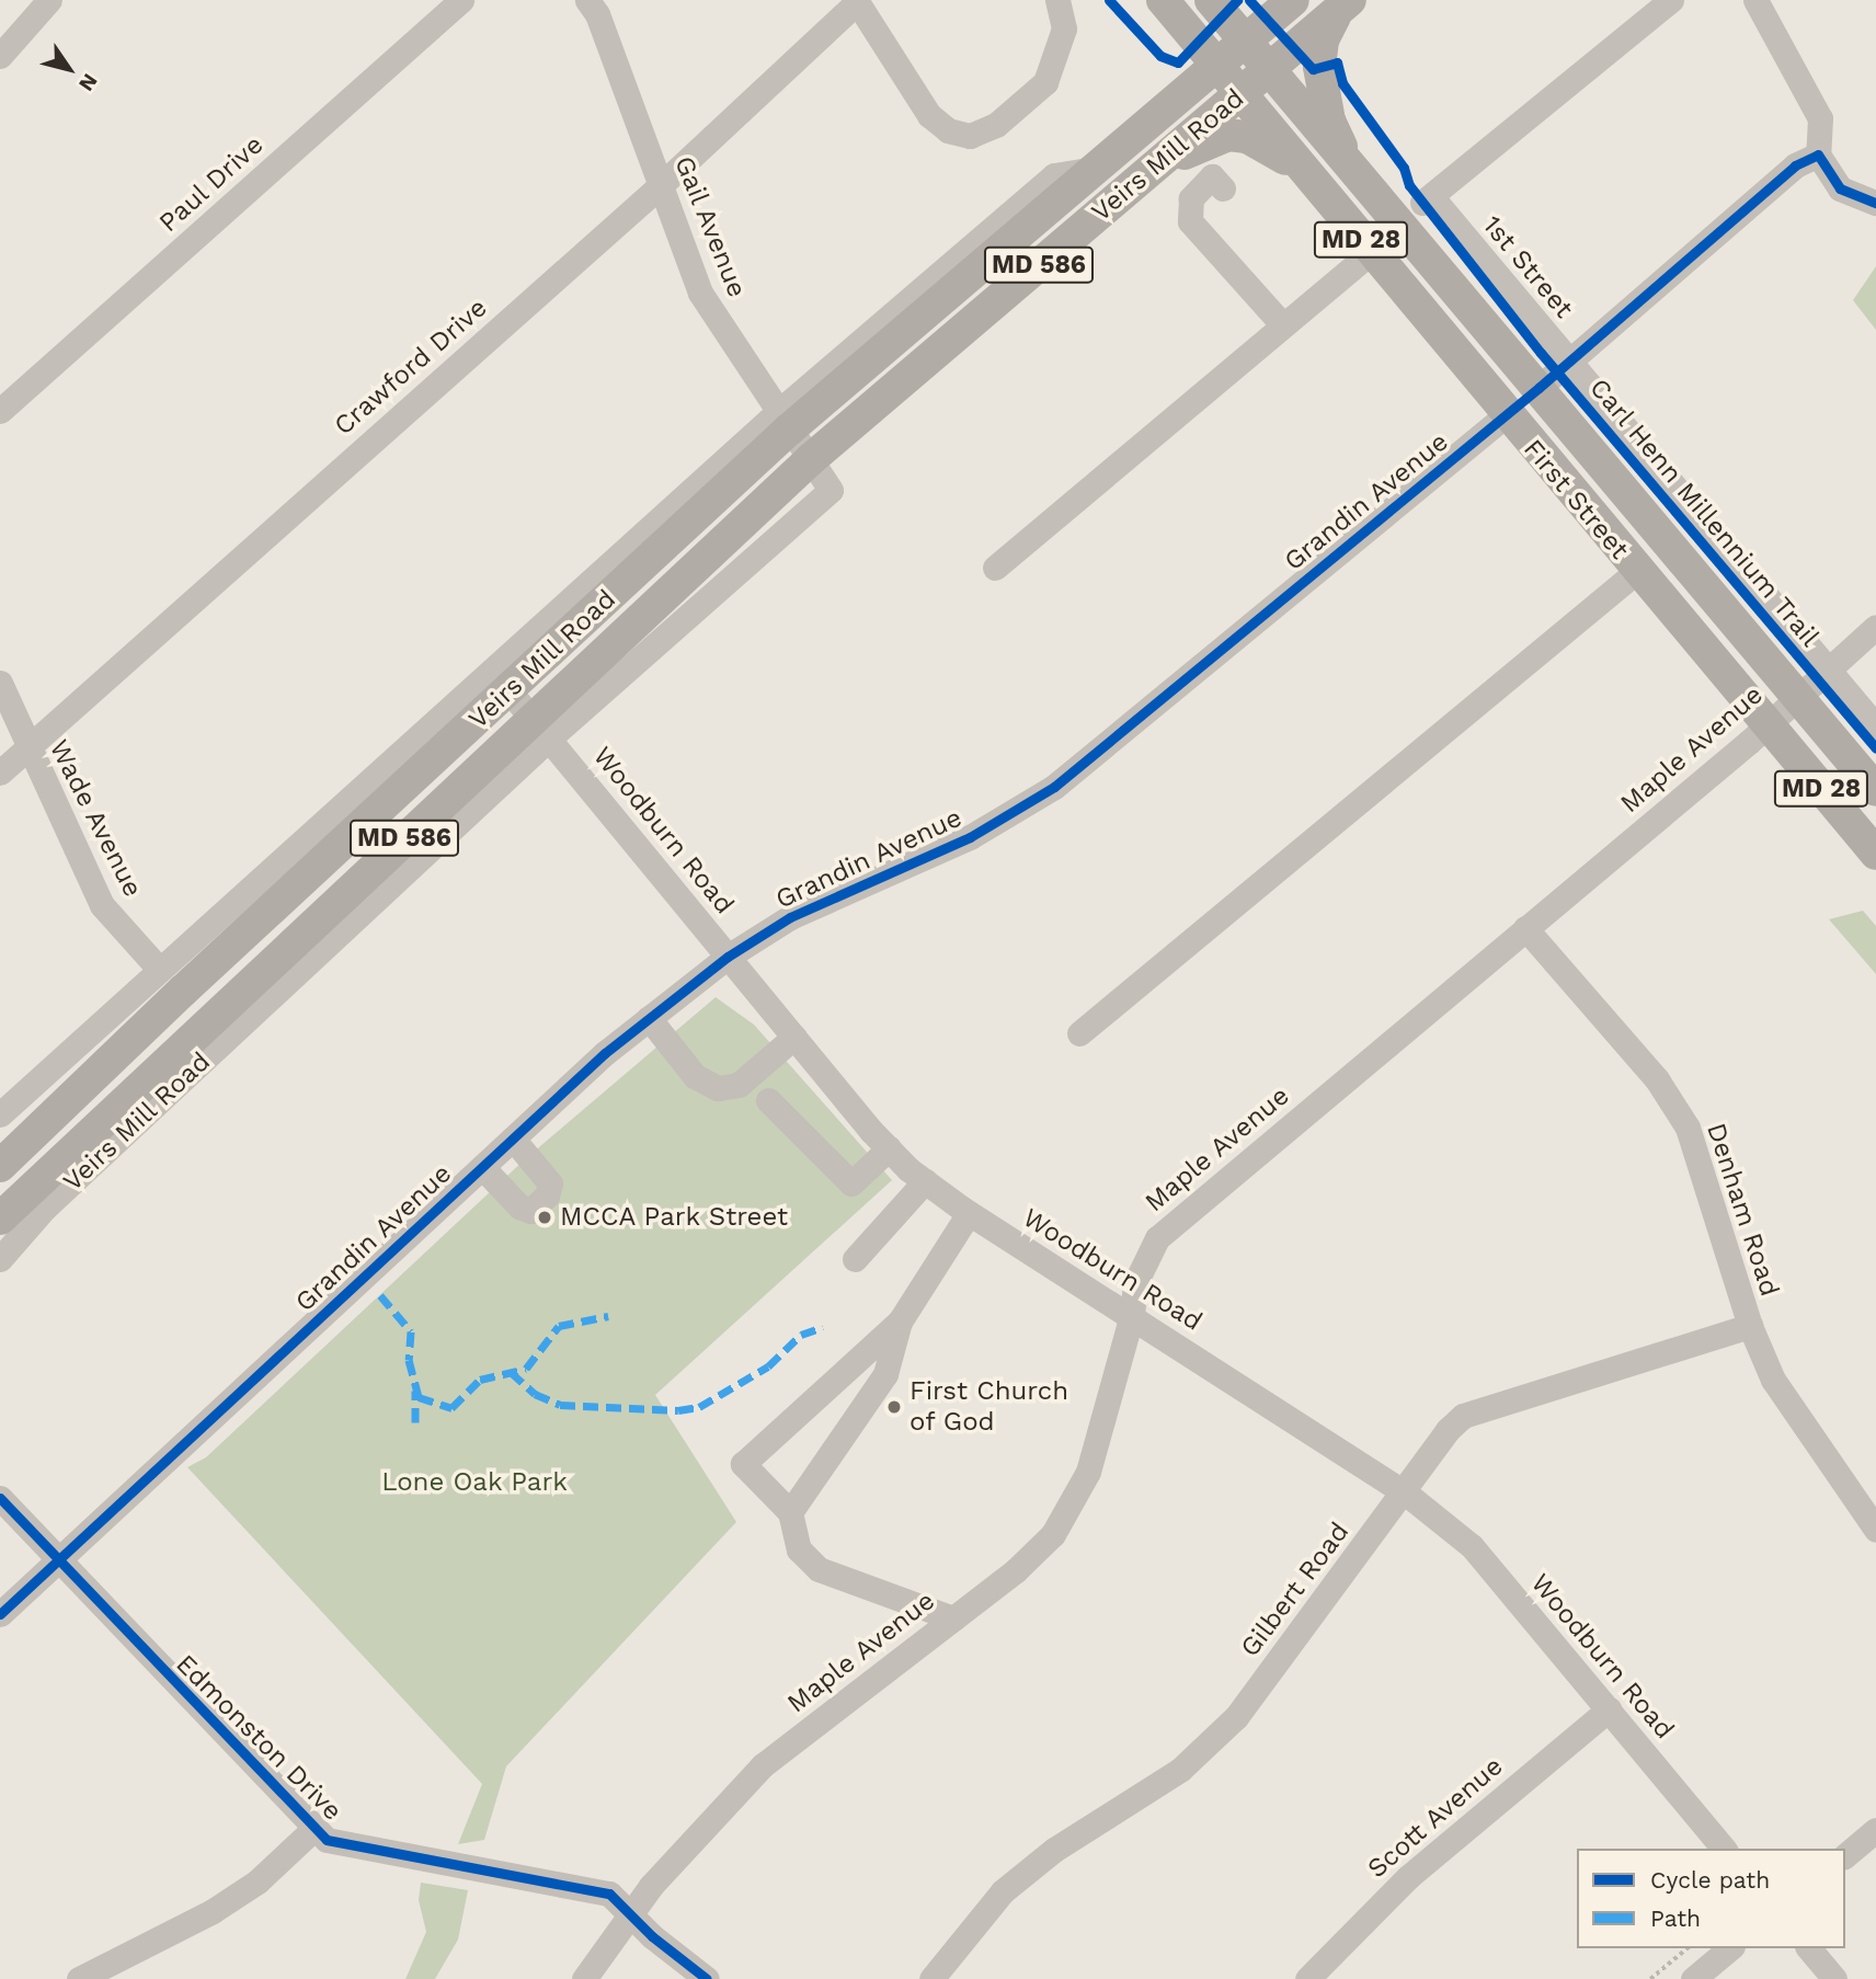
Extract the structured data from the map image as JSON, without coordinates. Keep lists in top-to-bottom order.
{
  "streets": {
    "main road": [
      "Veirs Mill Road",
      "MD 28",
      "MD 586",
      "First Street"
    ],
    "street": [
      "Paul Drive",
      "Gail Avenue",
      "1st Street",
      "Crawford Drive",
      "Grandin Avenue",
      "Maple Avenue",
      "Wade Avenue",
      "Woodburn Road",
      "Denham Road",
      "Gilbert Road",
      "Edmonston Drive",
      "Scott Avenue"
    ],
    "cycle path": ["Carl Henn Millennium Trail"]
  },
  "crossings": [
    ["Veirs Mill Road", "Gail Avenue"],
    ["Veirs Mill Road", "MD 28"],
    ["Veirs Mill Road", "First Street"],
    ["Veirs Mill Road", "Wade Avenue"],
    ["Veirs Mill Road", "Woodburn Road"],
    ["Gail Avenue", "Crawford Drive"],
    ["MD 28", "First Street"],
    ["1st Street", "Maple Avenue"],
    ["Crawford Drive", "Wade Avenue"],
    ["First Street", "Grandin Avenue"],
    ["First Street", "Maple Avenue"],
    ["Grandin Avenue", "Woodburn Road"],
    ["Grandin Avenue", "Edmonston Drive"],
    ["Maple Avenue", "Woodburn Road"],
    ["Maple Avenue", "Denham Road"],
    ["Maple Avenue", "Edmonston Drive"],
    ["Woodburn Road", "Gilbert Road"],
    ["Woodburn Road", "Scott Avenue"],
    ["Denham Road", "Gilbert Road"]
  ],
  "parks": ["Lone Oak Park"],
  "places": ["MCCA Park Street", "First Church of God"],
  "legend": ["Cycle path", "Path"],
  "north": "bottom right"
}
